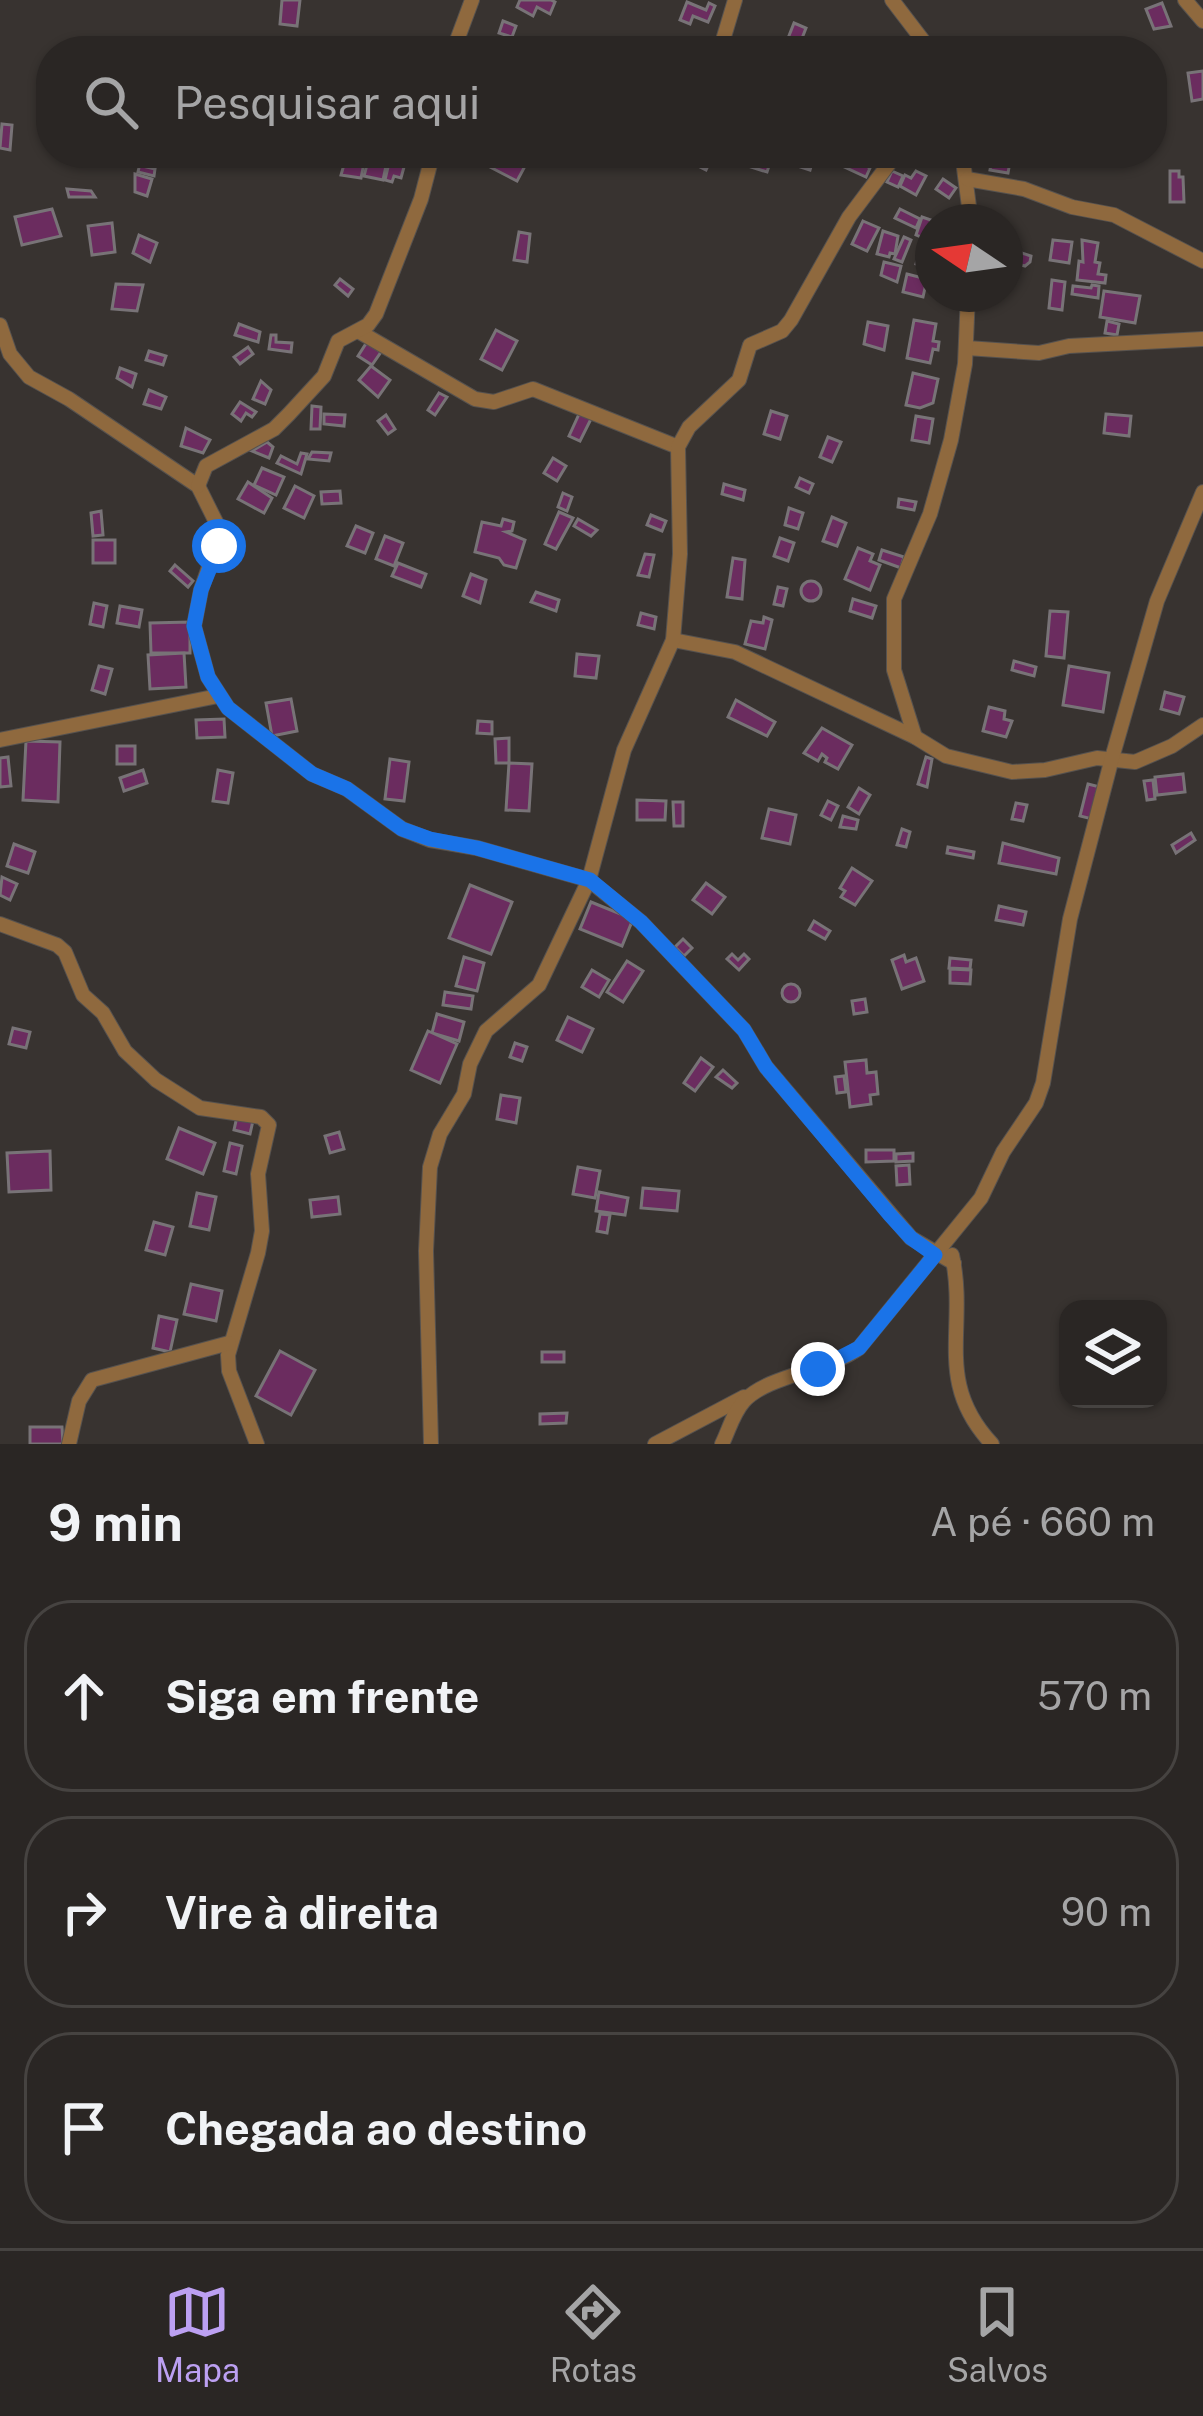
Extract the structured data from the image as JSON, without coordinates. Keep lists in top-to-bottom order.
{
  "north": "left",
  "page": {
    "search": "Pesquisar aqui",
    "heading": ["9 min", "A pé · 660 m"],
    "list": [
      ["Siga em frente", "570 m"],
      ["Vire à direita", "90 m"],
      "Chegada ao destino"
    ],
    "nav": ["Mapa", "Rotas", "Salvos"]
  }
}
